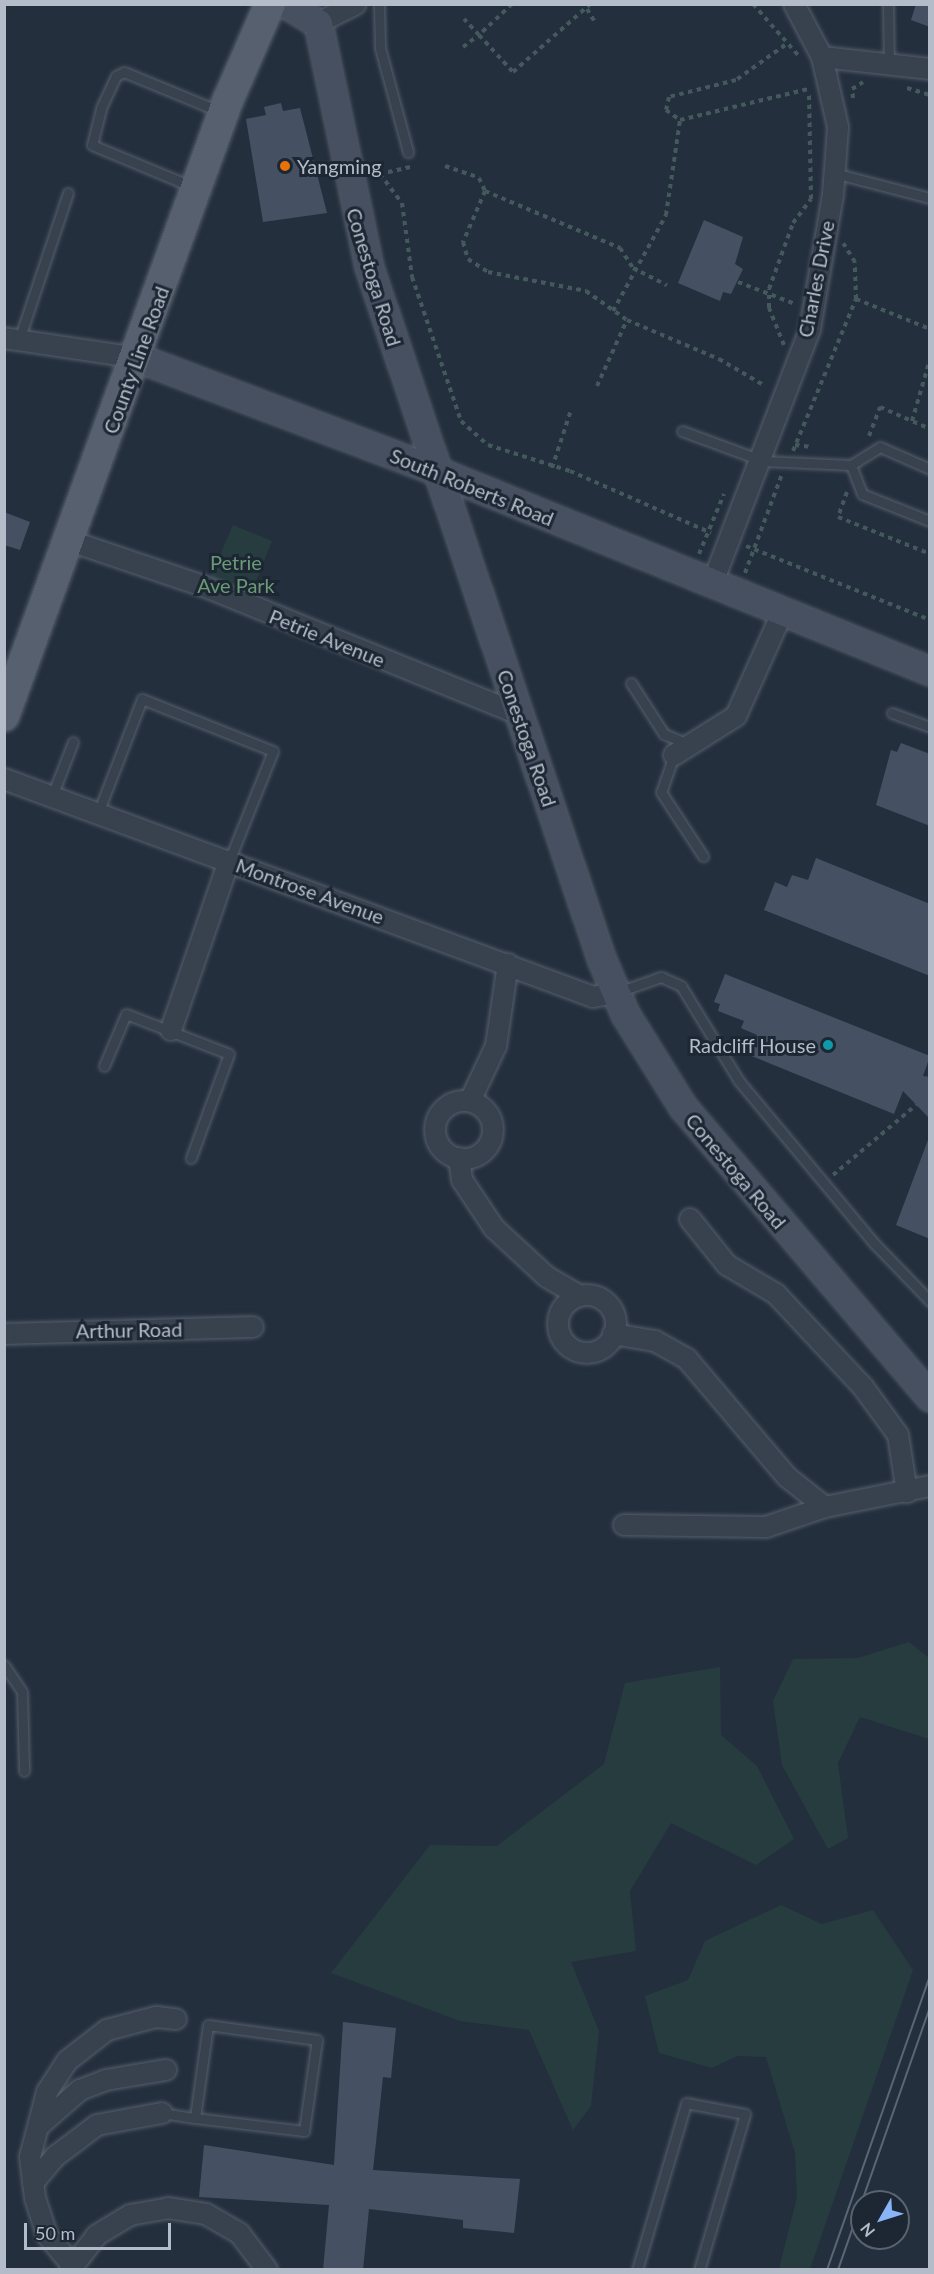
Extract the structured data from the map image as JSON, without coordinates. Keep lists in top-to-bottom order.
{
  "streets": {
    "main road": ["Conestoga Road", "County Line Road", "South Roberts Road"],
    "street": [
      "Charles Drive",
      "Petrie Avenue",
      "Montrose Avenue",
      "Arthur Road"
    ]
  },
  "crossings": [
    ["Conestoga Road", "South Roberts Road"],
    ["Conestoga Road", "Petrie Avenue"],
    ["Conestoga Road", "Montrose Avenue"],
    ["Charles Drive", "South Roberts Road"],
    ["County Line Road", "South Roberts Road"],
    ["County Line Road", "Petrie Avenue"]
  ],
  "parks": ["Petrie Ave Park"],
  "places": ["Yangming", "Radcliff House"],
  "scale_bar": "50 m",
  "north": "bottom left"
}
